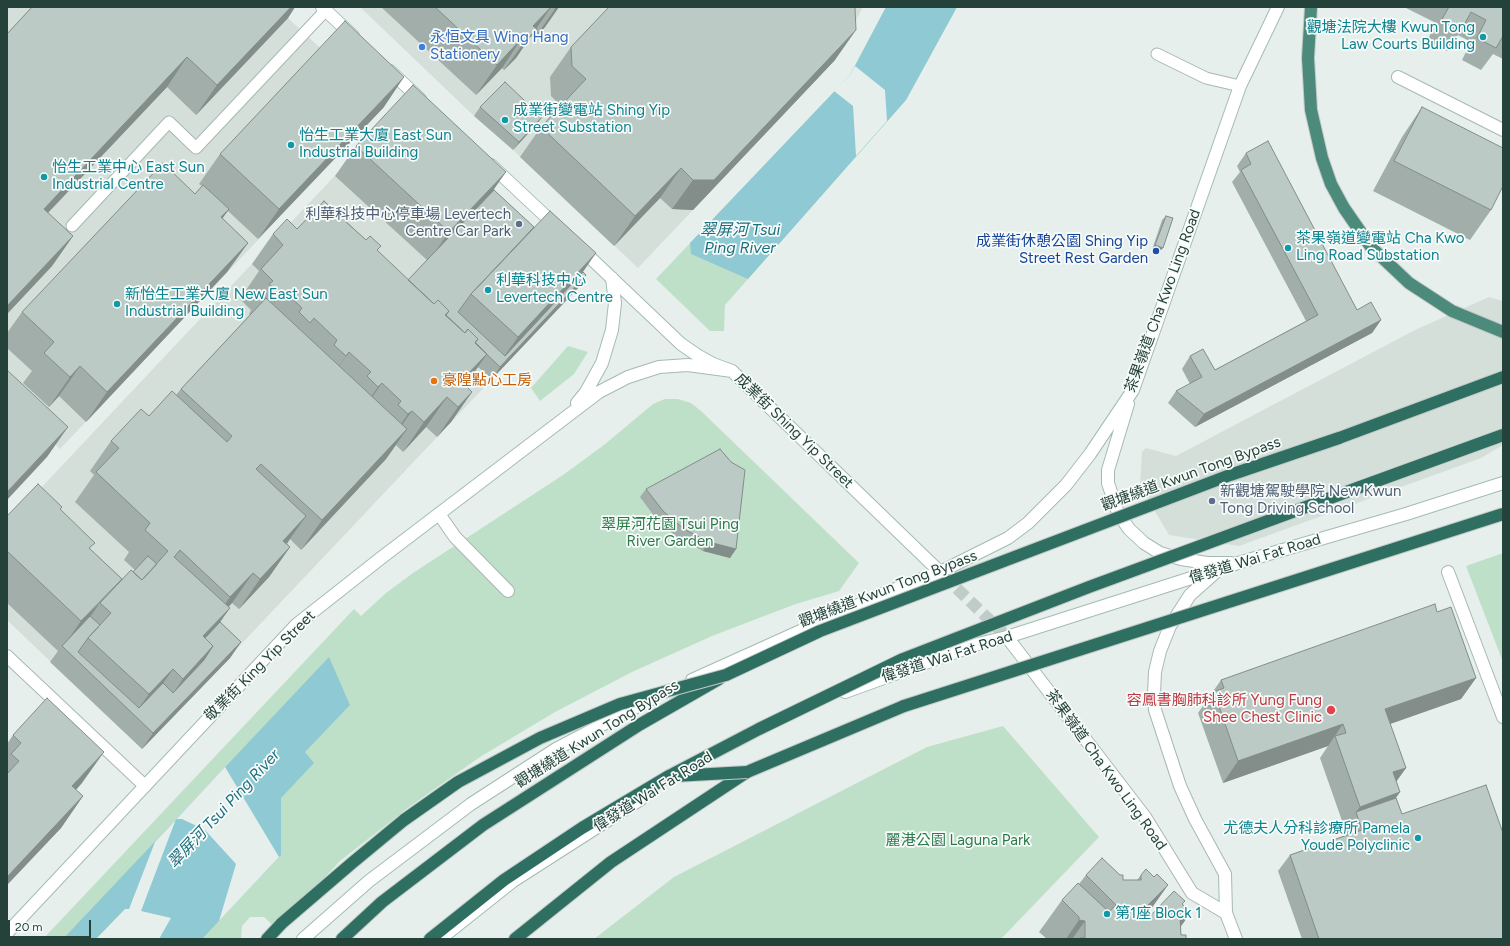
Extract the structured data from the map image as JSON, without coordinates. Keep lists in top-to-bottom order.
{
  "streets": {
    "highway": ["觀塘繞道 Kwun Tong Bypass"],
    "main road": [
      "茶果嶺道 Cha Kwo Ling Road",
      "成業街 Shing Yip Street",
      "偉發道 Wai Fat Road",
      "敬業街 King Yip Street"
    ]
  },
  "crossings": [
    ["茶果嶺道 Cha Kwo Ling Road", "成業街 Shing Yip Street"],
    ["茶果嶺道 Cha Kwo Ling Road", "偉發道 Wai Fat Road"],
    ["成業街 Shing Yip Street", "敬業街 King Yip Street"]
  ],
  "water": ["翠屏河 Tsui Ping River"],
  "parks": ["翠屏河花園 Tsui Ping River Garden", "麗港公園 Laguna Park"],
  "places": [
    "觀塘法院大樓 Kwun Tong Law Courts Building",
    "永恒文具 Wing Hang Stationery",
    "成業街變電站 Shing Yip Street Substation",
    "怡生工業大廈 East Sun Industrial Building",
    "怡生工業中心 East Sun Industrial Centre",
    "利華科技中心停車場 Levertech Centre Car Park",
    "茶果嶺道變電站 Cha Kwo Ling Road Substation",
    "成業街休憩公園 Shing Yip Street Rest Garden",
    "利華科技中心 Levertech Centre",
    "新怡生工業大廈 New East Sun Industrial Building",
    "豪隍點心工房",
    "新觀塘駕駛學院 New Kwun Tong Driving School",
    "容鳳書胸肺科診所 Yung Fung Shee Chest Clinic",
    "尤德夫人分科診療所 Pamela Youde Polyclinic",
    "第1座 Block 1"
  ],
  "scale_bar": "20 m"
}
